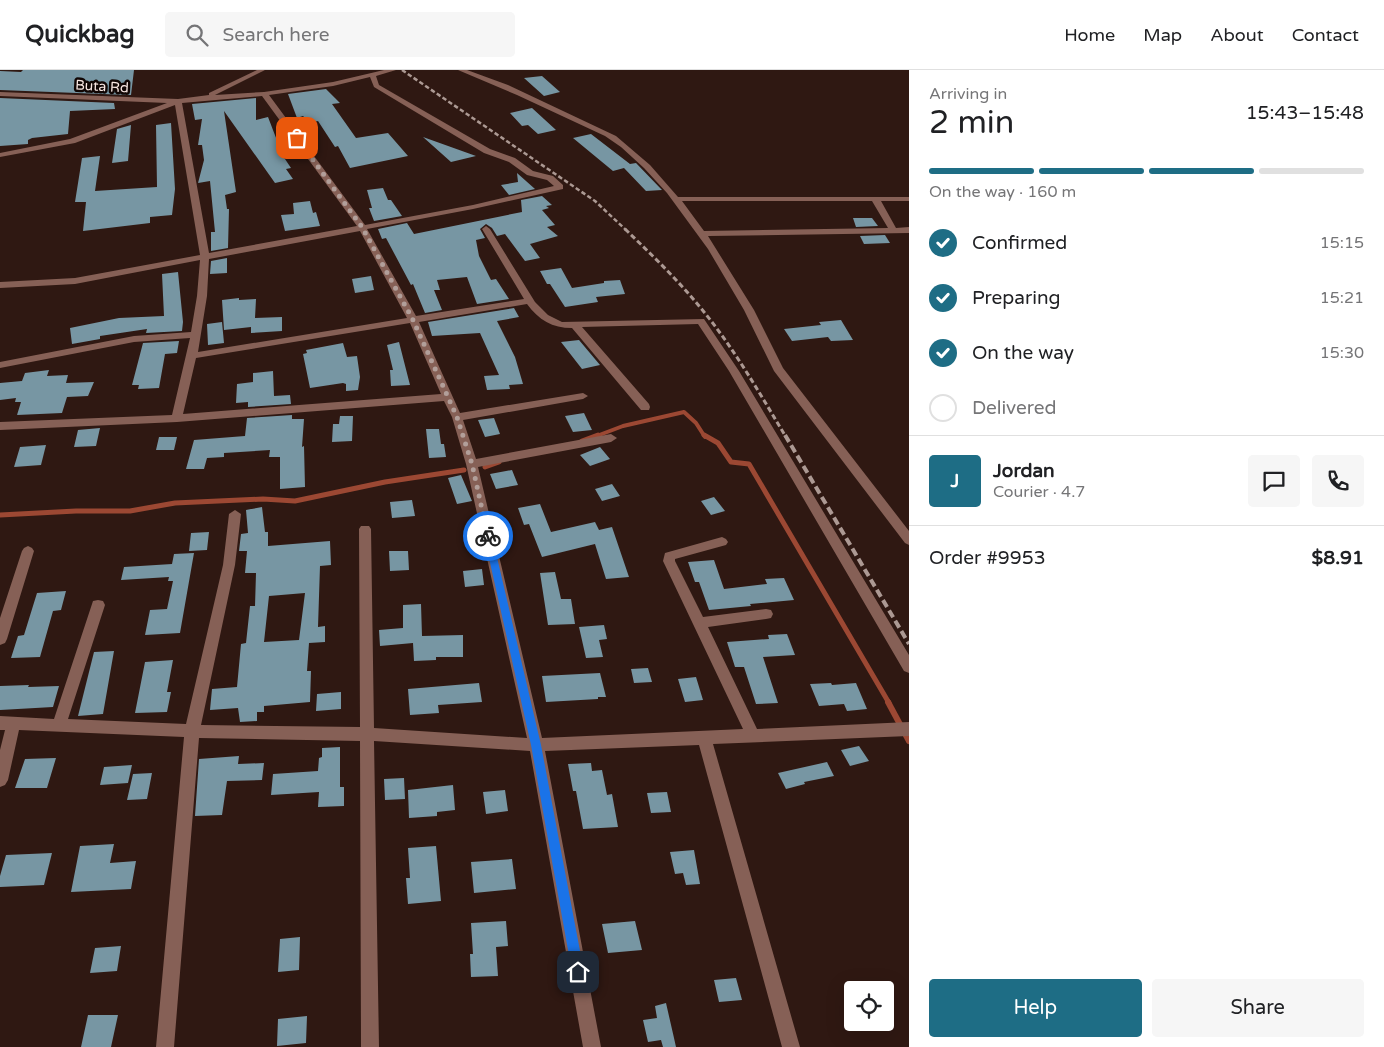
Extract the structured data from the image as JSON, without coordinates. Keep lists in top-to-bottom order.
{
  "streets": {
    "street": ["Buta Rd"]
  },
  "page": {
    "header": "Quickbag",
    "search": "Search here",
    "nav": [
      "Home",
      "Map",
      "About",
      "Contact"
    ],
    "heading": ["2 min", "Arriving in", "15:43–15:48"],
    "panel": [
      "Jordan",
      "Courier · 4.7",
      "Order #9953",
      "$8.91"
    ],
    "bar": "On the way · 160 m",
    "list": [
      ["Confirmed", "15:15"],
      ["Preparing", "15:21"],
      ["On the way", "15:30"],
      "Delivered"
    ],
    "round": "J",
    "buttons": ["Help", "Share"]
  }
}
